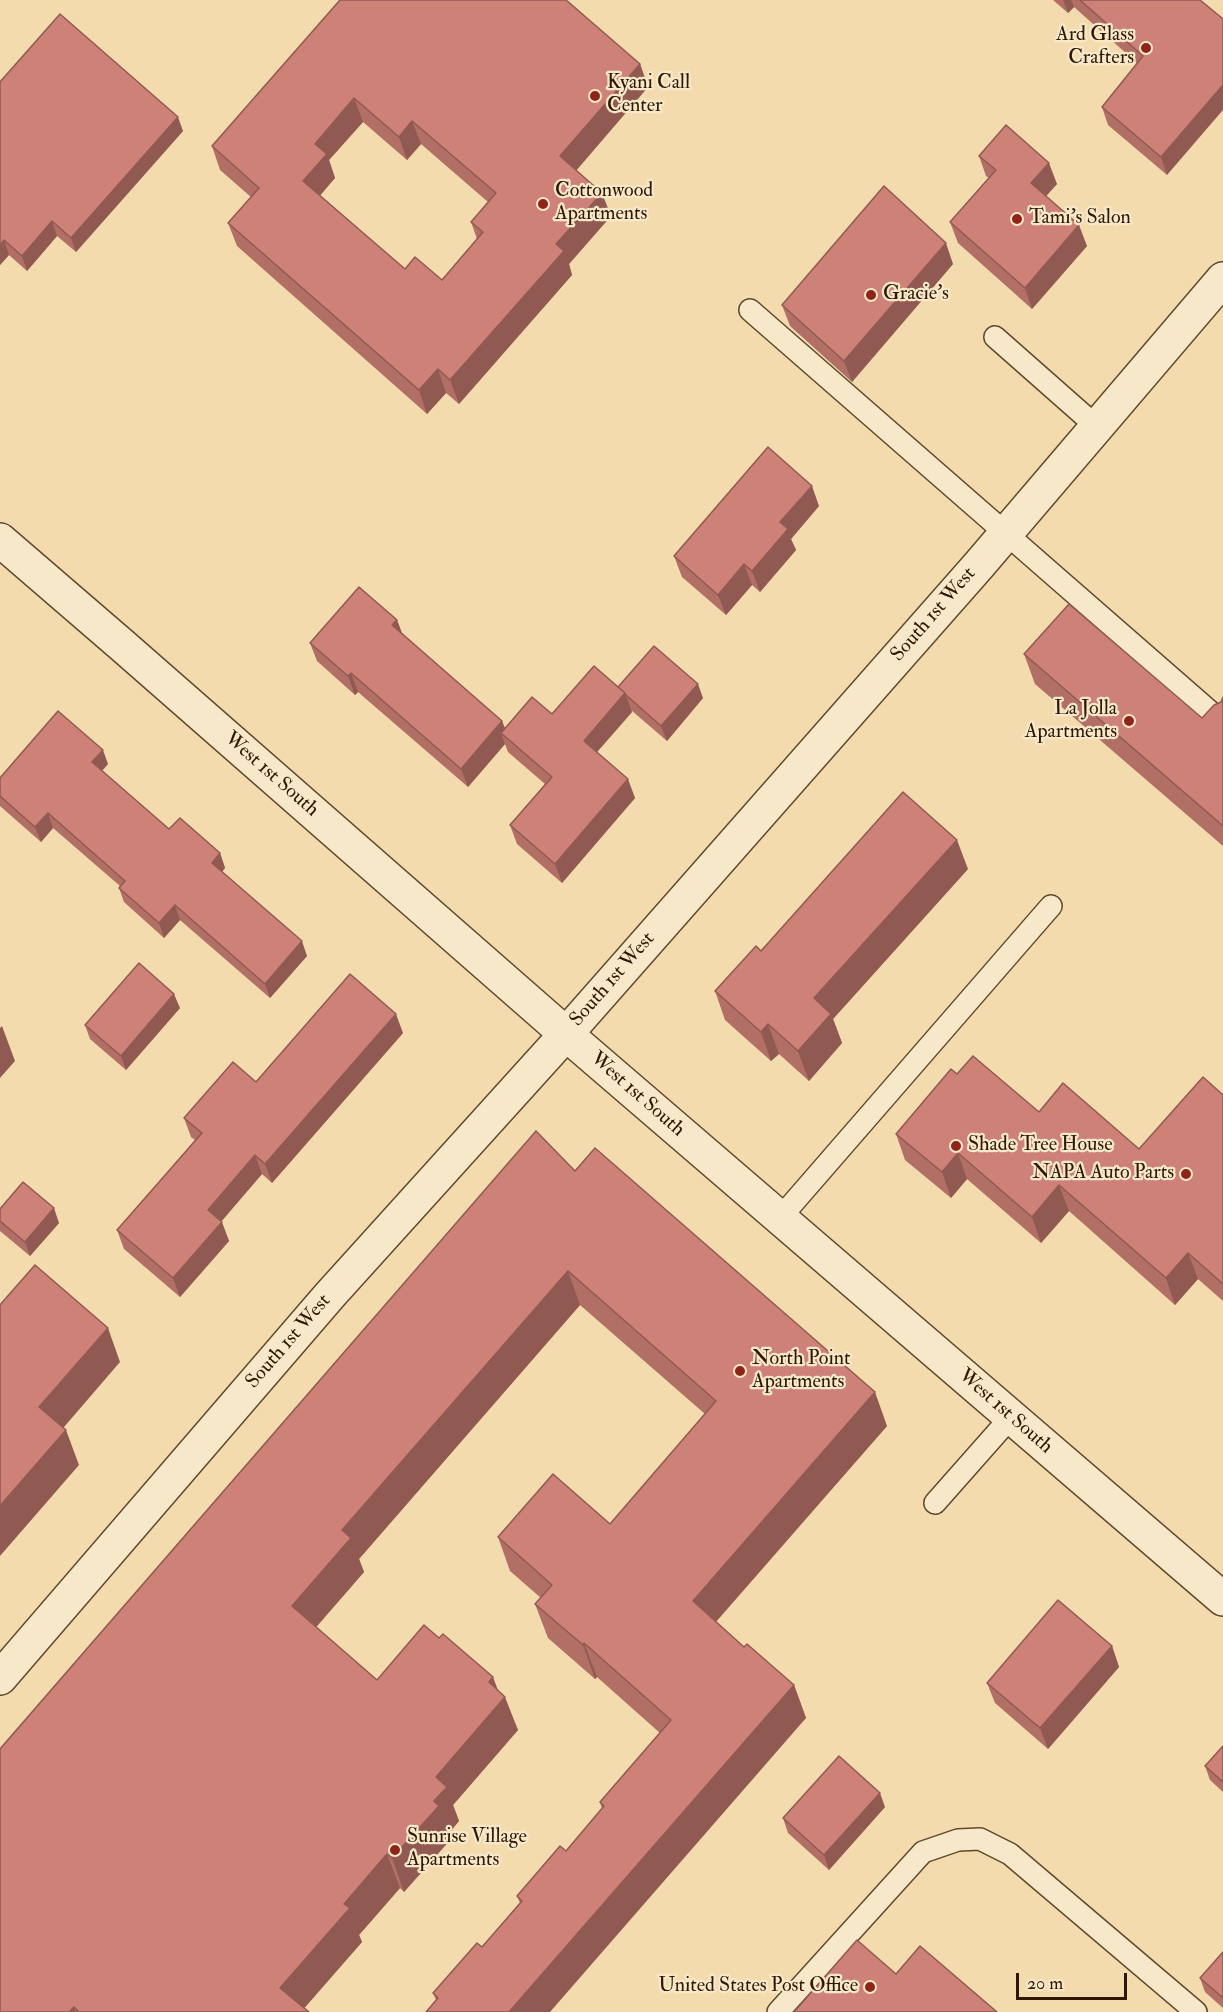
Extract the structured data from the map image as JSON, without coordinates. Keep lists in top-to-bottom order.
{
  "streets": {
    "street": ["South 1st West", "West 1st South"]
  },
  "crossings": [
    ["South 1st West", "West 1st South"]
  ],
  "places": [
    "Ard Glass Crafters",
    "Kyani Call Center",
    "Cottonwood Apartments",
    "Tami's Salon",
    "Gracie's",
    "La Jolla Apartments",
    "Shade Tree House",
    "NAPA Auto Parts",
    "North Point Apartments",
    "Sunrise Village Apartments",
    "United States Post Office"
  ],
  "scale_bar": "20 m"
}
